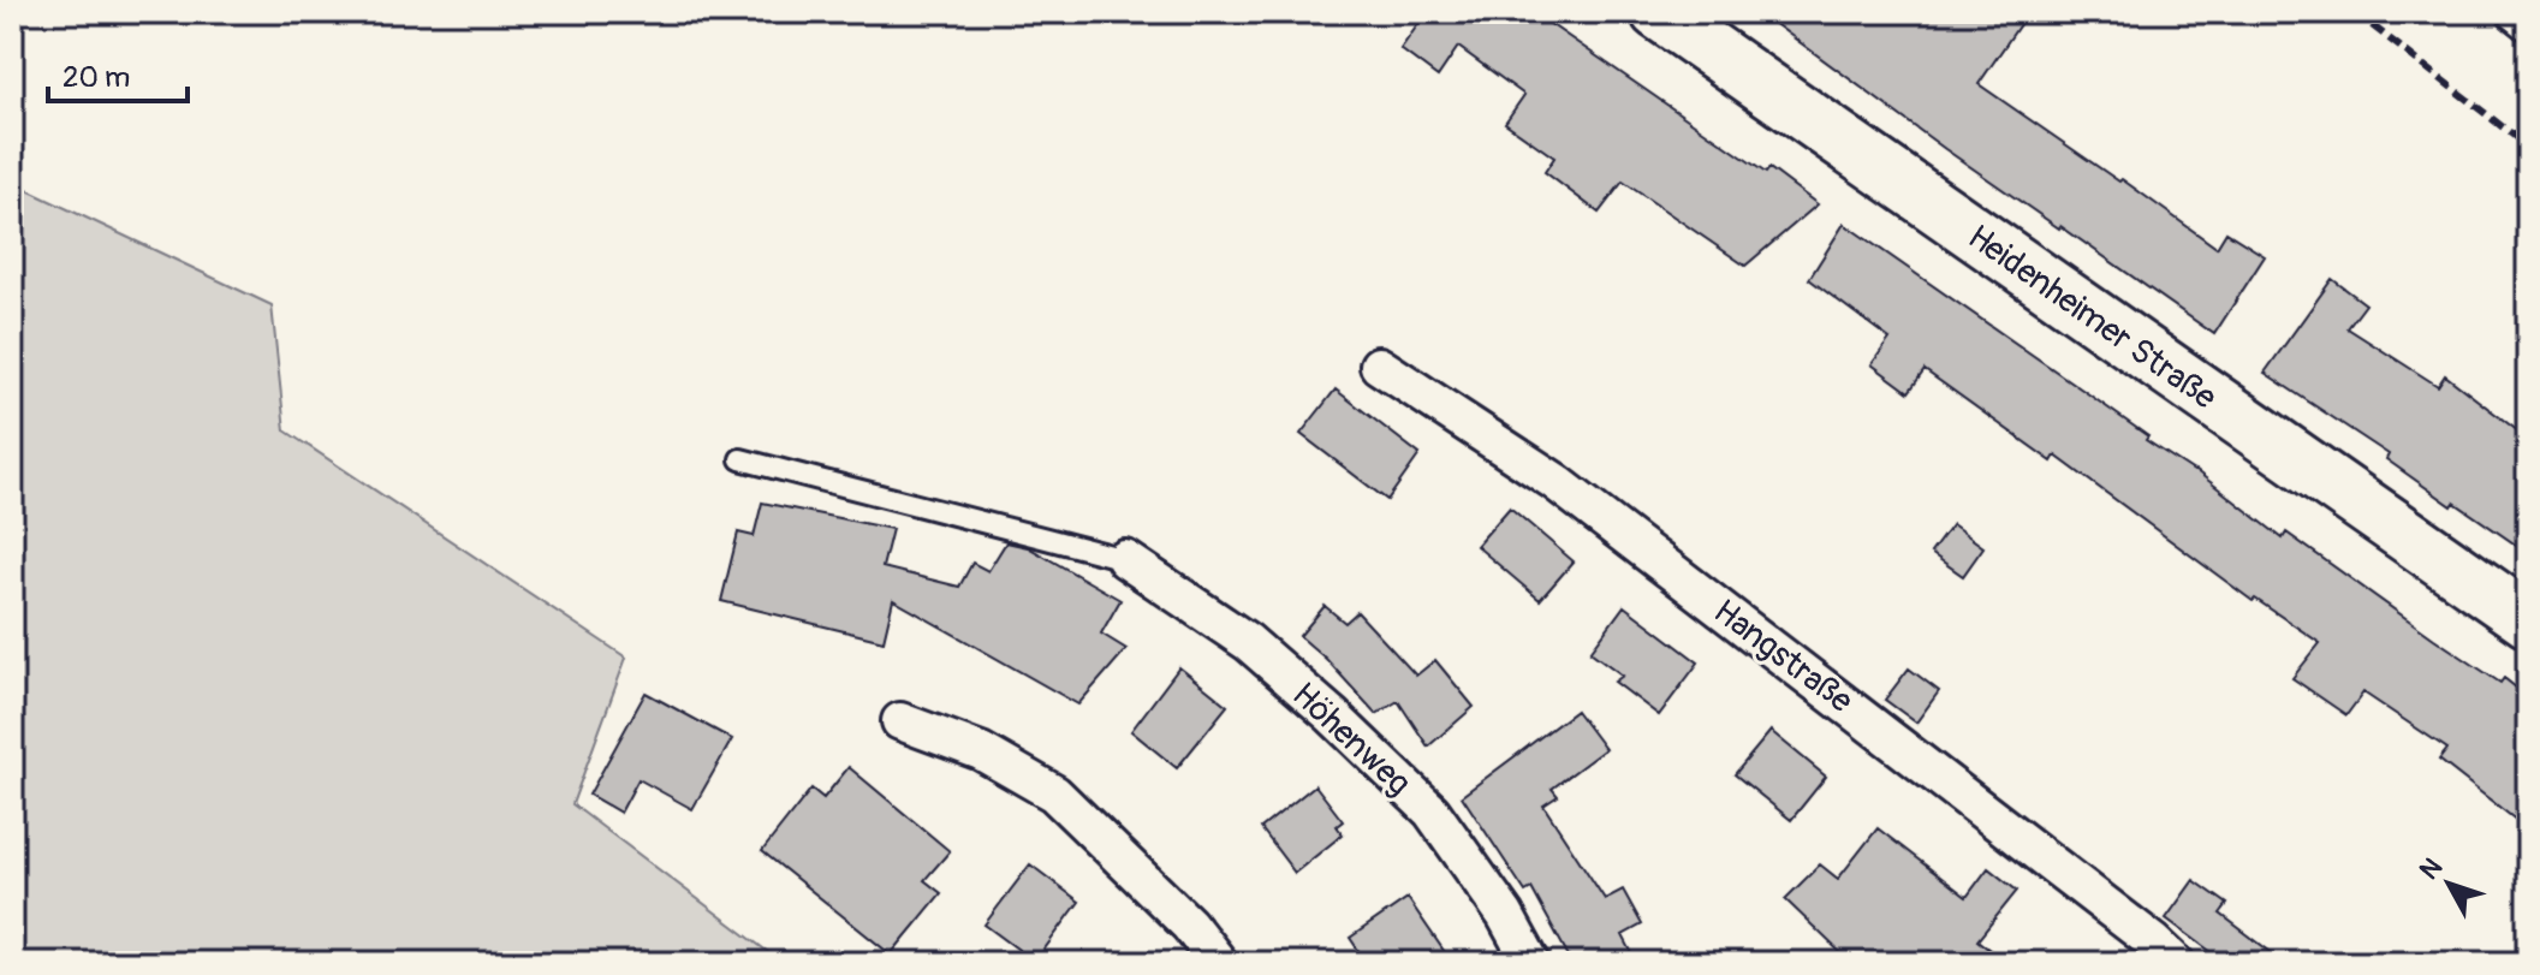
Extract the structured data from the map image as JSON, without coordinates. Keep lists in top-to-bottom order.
{
  "streets": {
    "street": ["Heidenheimer Straße", "Hangstraße", "Höhenweg"]
  },
  "scale_bar": "20 m",
  "north": "top left"
}
